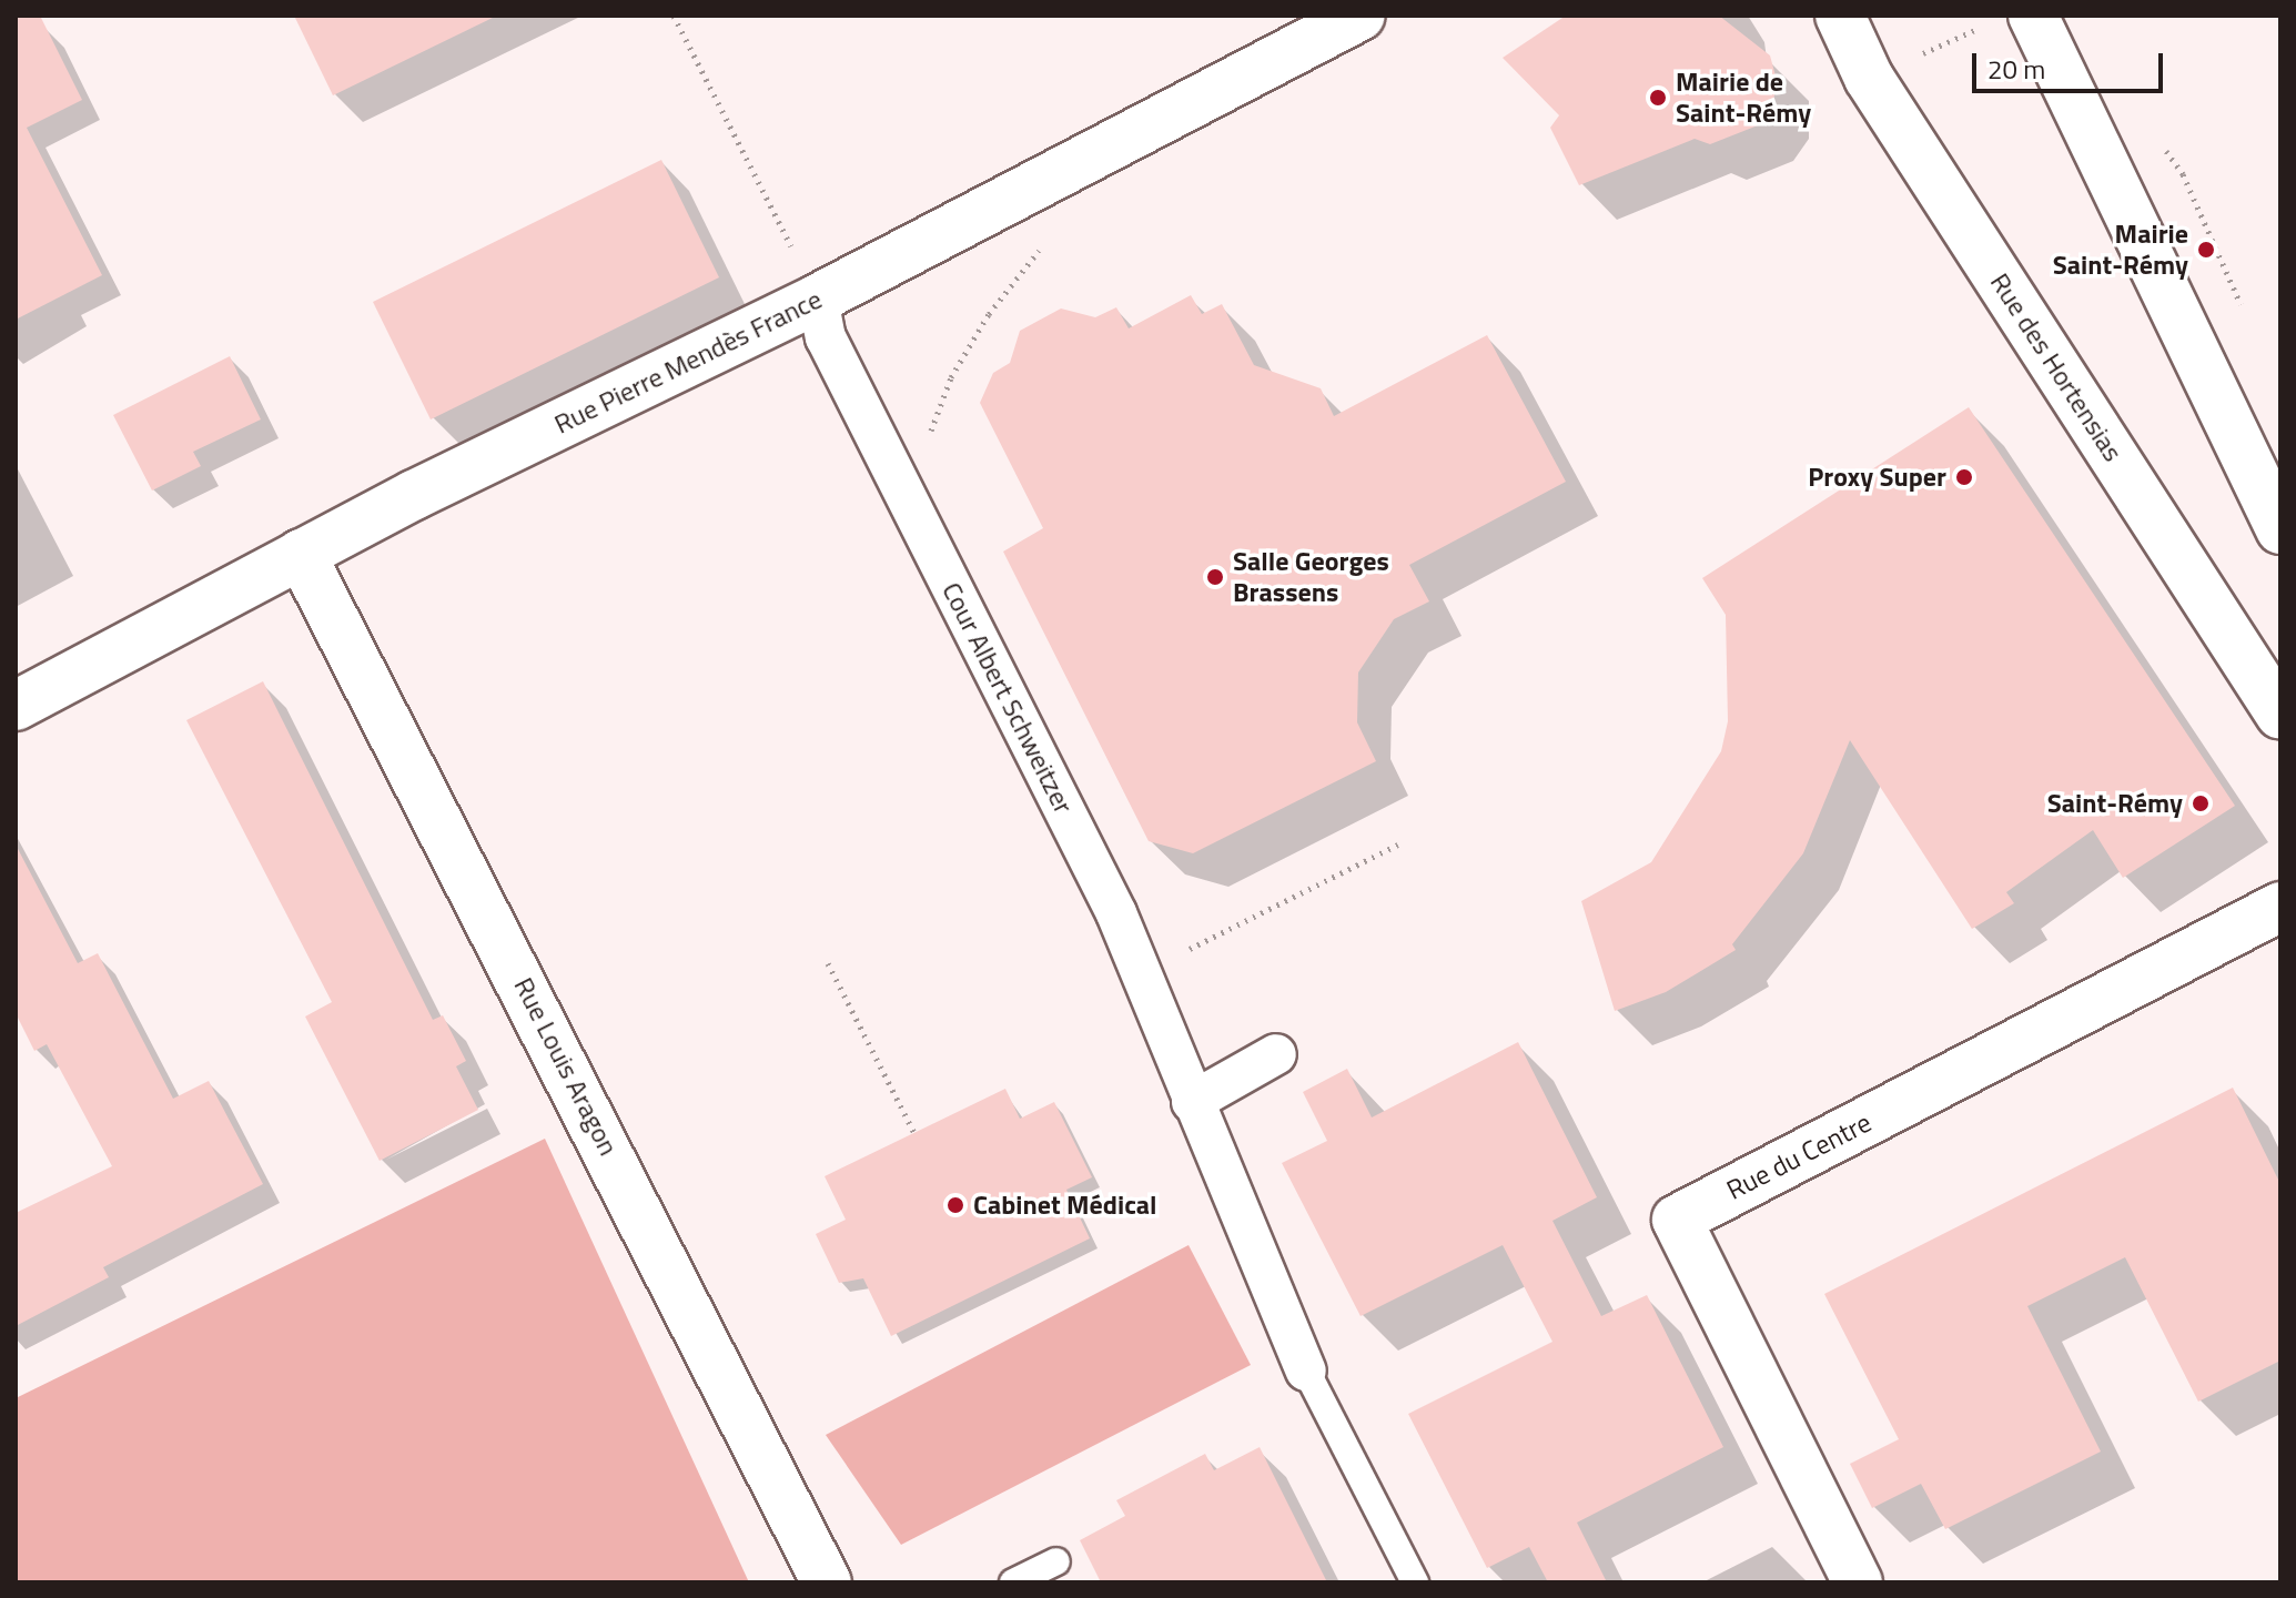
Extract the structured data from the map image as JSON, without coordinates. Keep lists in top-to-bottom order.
{
  "streets": {
    "street": [
      "Rue Pierre Mendès France",
      "Rue des Hortensias",
      "Cour Albert Schweitzer",
      "Rue Louis Aragon",
      "Rue du Centre"
    ]
  },
  "crossings": [
    ["Rue Pierre Mendès France", "Cour Albert Schweitzer"],
    ["Rue Pierre Mendès France", "Rue Louis Aragon"]
  ],
  "places": [
    "Mairie de Saint-Rémy",
    "Mairie Saint-Rémy",
    "Proxy Super",
    "Salle Georges Brassens",
    "Saint-Rémy",
    "Cabinet Médical"
  ],
  "scale_bar": "20 m"
}
